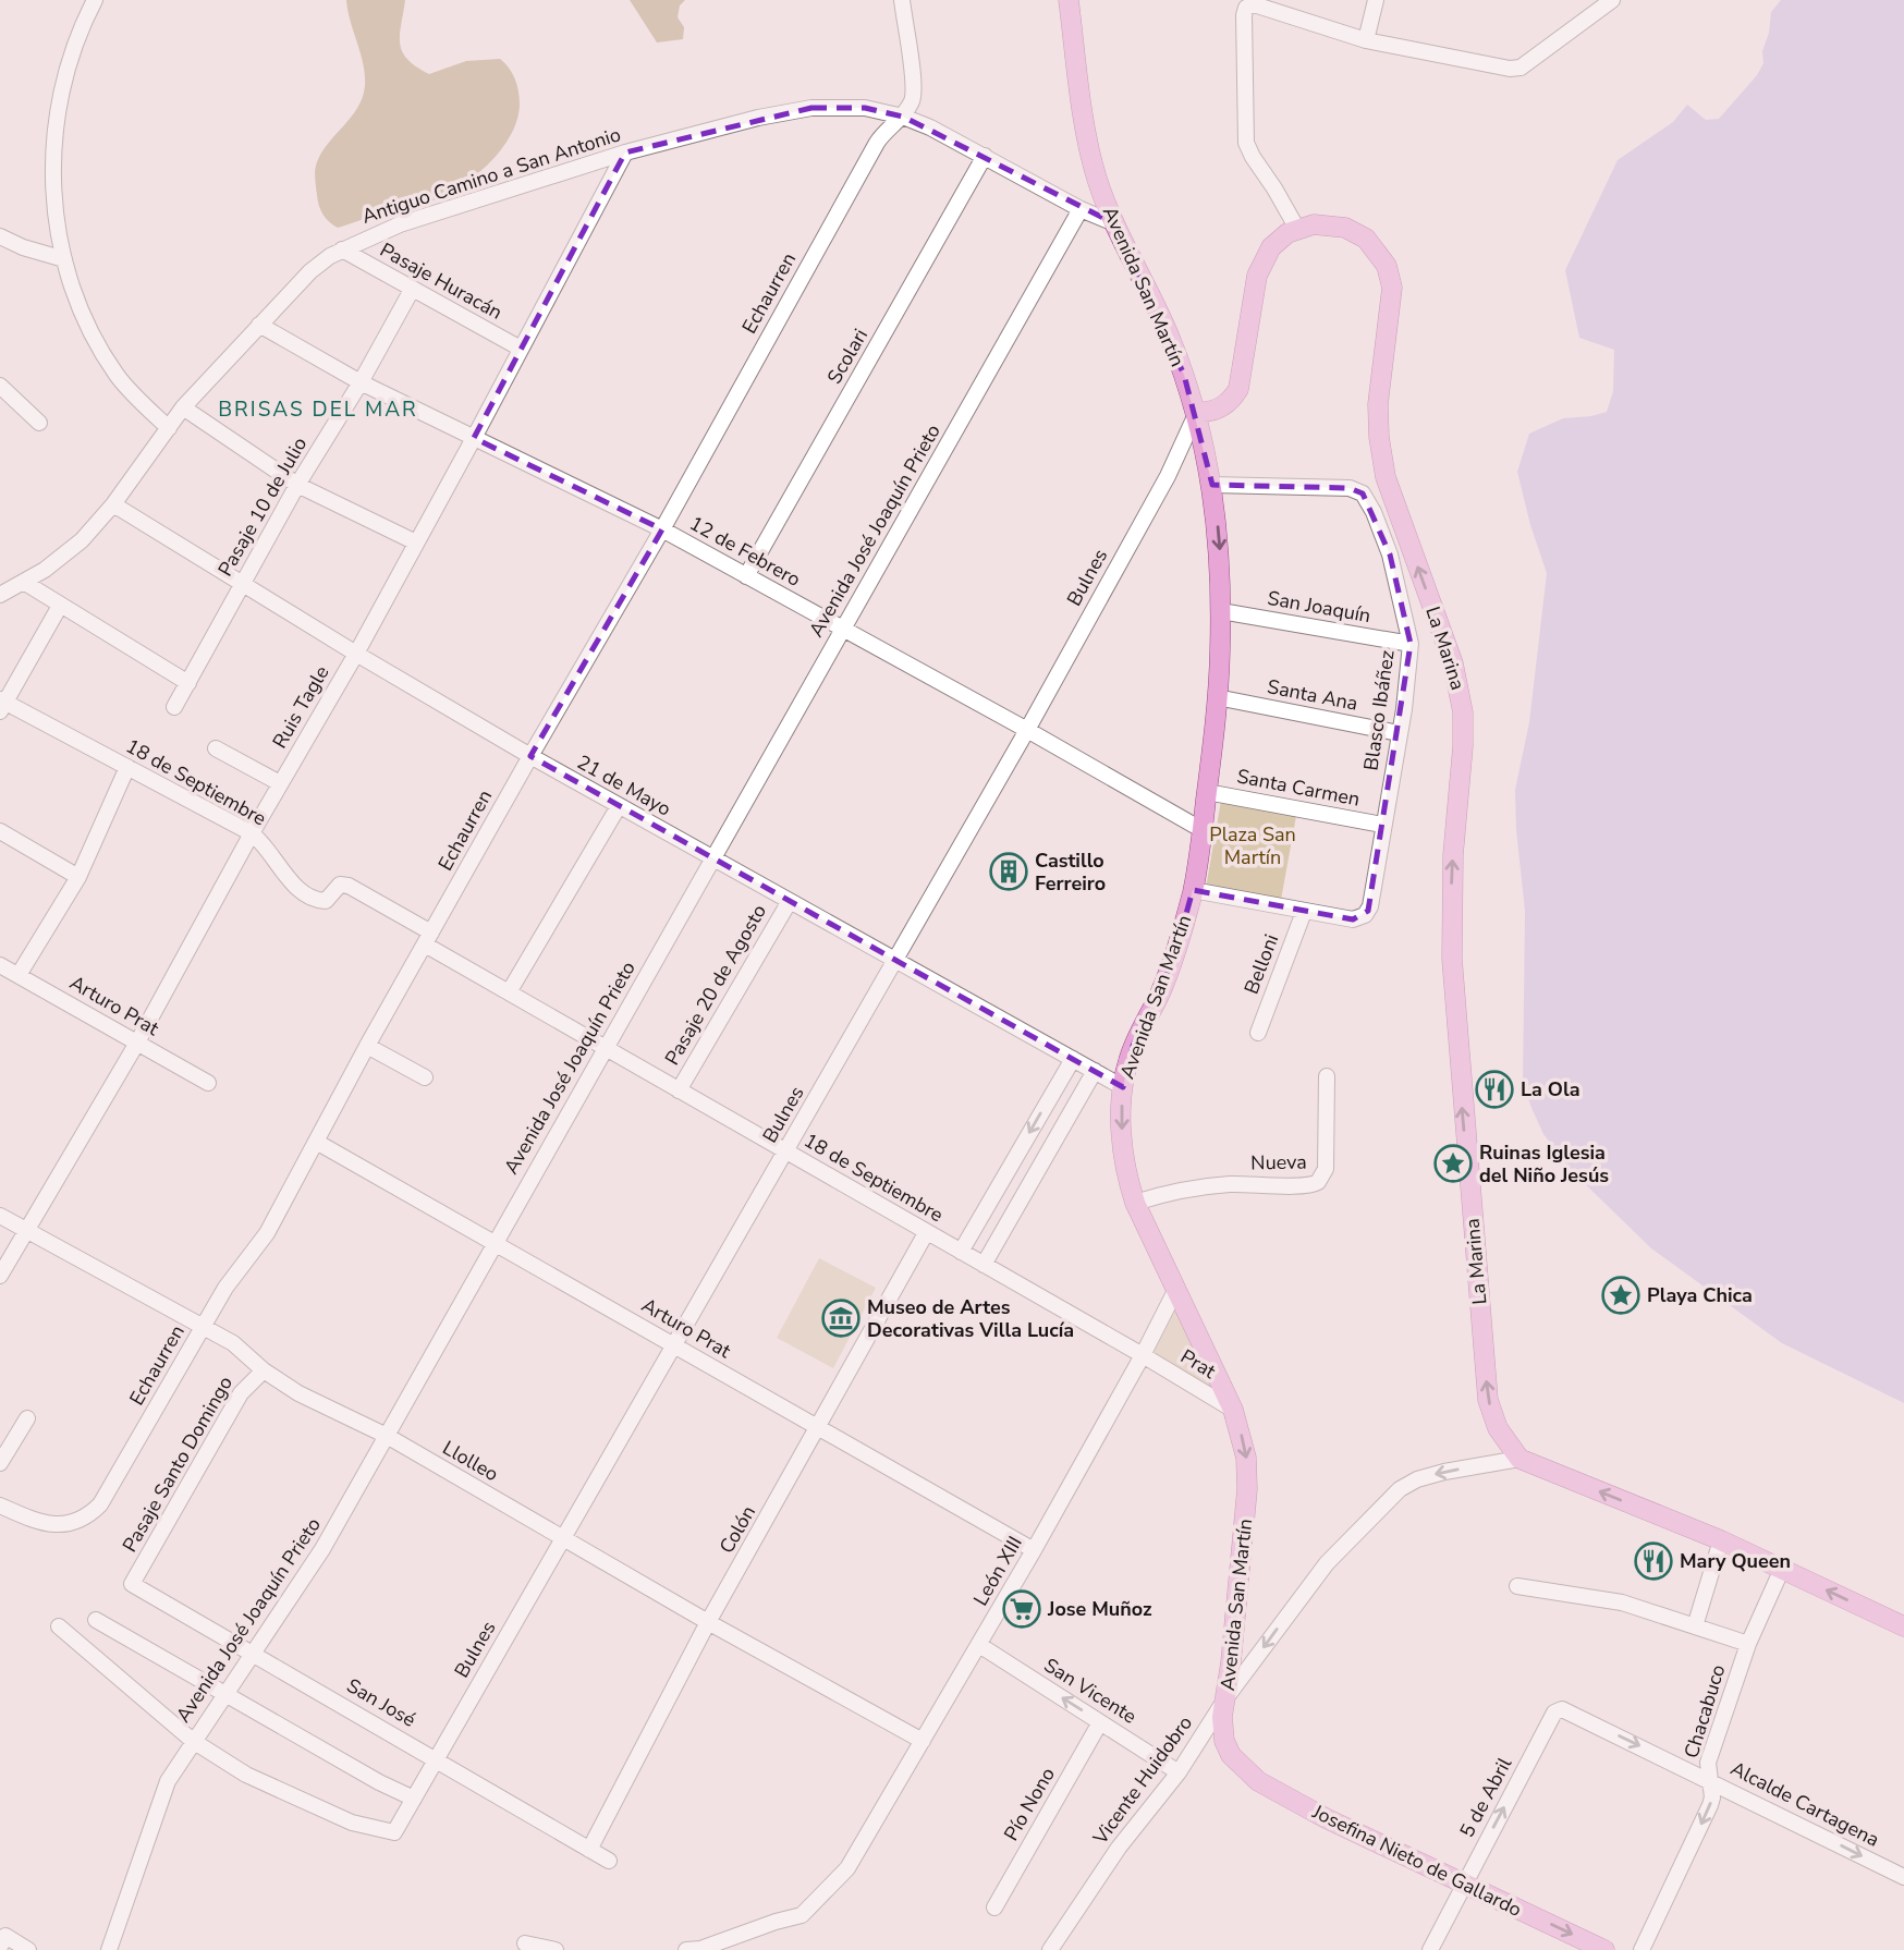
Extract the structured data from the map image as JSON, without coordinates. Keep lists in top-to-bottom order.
{
  "streets": {
    "main road": ["Avenida San Martín", "La Marina", "Josefina Nieto de Gallardo"],
    "street": [
      "Antiguo Camino a San Antonio",
      "Pasaje Huracán",
      "Echaurren",
      "Scolari",
      "Pasaje 10 de Julio",
      "Avenida José Joaquín Prieto",
      "12 de Febrero",
      "Bulnes",
      "San Joaquín",
      "Santa Ana",
      "Ruis Tagle",
      "Blasco Ibáñez",
      "18 de Septiembre",
      "21 de Mayo",
      "Santa Carmen",
      "Belloni",
      "Pasaje 20 de Agosto",
      "Arturo Prat",
      "Nueva",
      "Prat",
      "Llolleo",
      "Pasaje Santo Domingo",
      "Colón",
      "León XIII",
      "San Vicente",
      "San José",
      "Chacabuco",
      "Vicente Huidobro",
      "5 de Abril",
      "Pío Nono",
      "Alcalde Cartagena"
    ]
  },
  "crossings": [
    ["Antiguo Camino a San Antonio", "Pasaje Huracán"],
    ["Antiguo Camino a San Antonio", "Avenida San Martín"],
    ["Antiguo Camino a San Antonio", "Echaurren"],
    ["Antiguo Camino a San Antonio", "Scolari"],
    ["Antiguo Camino a San Antonio", "Avenida José Joaquín Prieto"],
    ["Antiguo Camino a San Antonio", "12 de Febrero"],
    ["Antiguo Camino a San Antonio", "Ruis Tagle"],
    ["Antiguo Camino a San Antonio", "21 de Mayo"],
    ["Pasaje Huracán", "Pasaje 10 de Julio"],
    ["Pasaje Huracán", "Ruis Tagle"],
    ["Avenida San Martín", "12 de Febrero"],
    ["Avenida San Martín", "Bulnes"],
    ["Avenida San Martín", "San Joaquín"],
    ["Avenida San Martín", "Santa Ana"],
    ["Avenida San Martín", "Blasco Ibáñez"],
    ["Avenida San Martín", "21 de Mayo"],
    ["Avenida San Martín", "Santa Carmen"],
    ["Avenida San Martín", "Nueva"],
    ["Avenida San Martín", "Prat"],
    ["Avenida San Martín", "León XIII"],
    ["Avenida San Martín", "Vicente Huidobro"],
    ["Avenida San Martín", "Josefina Nieto de Gallardo"],
    ["Echaurren", "12 de Febrero"],
    ["Echaurren", "18 de Septiembre"],
    ["Echaurren", "21 de Mayo"],
    ["Echaurren", "Arturo Prat"],
    ["Echaurren", "Llolleo"],
    ["Scolari", "12 de Febrero"],
    ["Pasaje 10 de Julio", "12 de Febrero"],
    ["Pasaje 10 de Julio", "21 de Mayo"],
    ["Avenida José Joaquín Prieto", "12 de Febrero"],
    ["Avenida José Joaquín Prieto", "Bulnes"],
    ["Avenida José Joaquín Prieto", "18 de Septiembre"],
    ["Avenida José Joaquín Prieto", "21 de Mayo"],
    ["Avenida José Joaquín Prieto", "Arturo Prat"],
    ["Avenida José Joaquín Prieto", "Llolleo"],
    ["Avenida José Joaquín Prieto", "San José"],
    ["12 de Febrero", "Bulnes"],
    ["12 de Febrero", "Ruis Tagle"],
    ["Bulnes", "18 de Septiembre"],
    ["Bulnes", "21 de Mayo"],
    ["Bulnes", "Arturo Prat"],
    ["Bulnes", "Llolleo"],
    ["Bulnes", "San José"],
    ["San Joaquín", "Blasco Ibáñez"],
    ["La Marina", "Vicente Huidobro"],
    ["Santa Ana", "Blasco Ibáñez"],
    ["Ruis Tagle", "18 de Septiembre"],
    ["Ruis Tagle", "21 de Mayo"],
    ["Ruis Tagle", "Arturo Prat"],
    ["Ruis Tagle", "Llolleo"],
    ["Blasco Ibáñez", "Santa Carmen"],
    ["Blasco Ibáñez", "Belloni"],
    ["18 de Septiembre", "Pasaje 20 de Agosto"],
    ["18 de Septiembre", "Prat"],
    ["18 de Septiembre", "Colón"],
    ["18 de Septiembre", "León XIII"],
    ["21 de Mayo", "Pasaje 20 de Agosto"],
    ["Arturo Prat", "Colón"],
    ["Arturo Prat", "León XIII"],
    ["Prat", "León XIII"],
    ["Llolleo", "Pasaje Santo Domingo"],
    ["Llolleo", "Colón"],
    ["Llolleo", "León XIII"],
    ["Pasaje Santo Domingo", "San José"],
    ["Colón", "San José"],
    ["León XIII", "San Vicente"],
    ["San Vicente", "Vicente Huidobro"],
    ["San Vicente", "Pío Nono"],
    ["Chacabuco", "Alcalde Cartagena"],
    ["5 de Abril", "Alcalde Cartagena"],
    ["5 de Abril", "Josefina Nieto de Gallardo"]
  ],
  "one_way": [
    "La Marina",
    "San Vicente",
    "Chacabuco",
    "Vicente Huidobro",
    "5 de Abril",
    "Josefina Nieto de Gallardo"
  ],
  "districts": ["BRISAS DEL MAR"],
  "parks": ["Plaza San Martín"],
  "places": {
    "building": ["Castillo Ferreiro"],
    "restaurant": ["La Ola", "Mary Queen"],
    "place": ["Ruinas Iglesia del Niño Jesús", "Playa Chica"],
    "museum": ["Museo de Artes Decorativas Villa Lucía"],
    "supermarket": ["Jose Muñoz"]
  }
}
